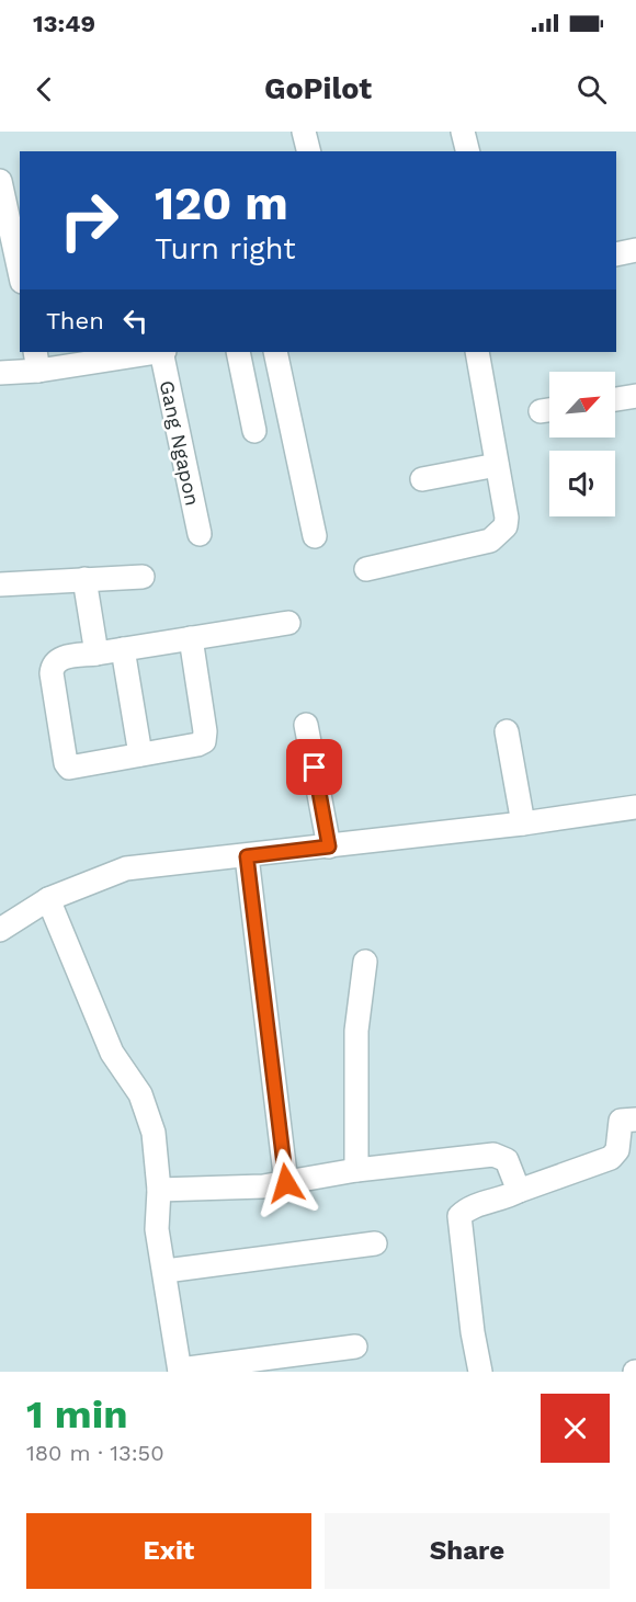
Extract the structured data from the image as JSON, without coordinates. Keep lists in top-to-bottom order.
{
  "streets": {
    "street": ["Gang Ngapon"]
  },
  "north": "top right",
  "page": {
    "status": "13:49",
    "header": "GoPilot",
    "turn": ["120 m", "Turn right"],
    "then": "Then",
    "heading": ["1 min", "180 m · 13:50"],
    "buttons": ["Exit", "Share"]
  }
}
